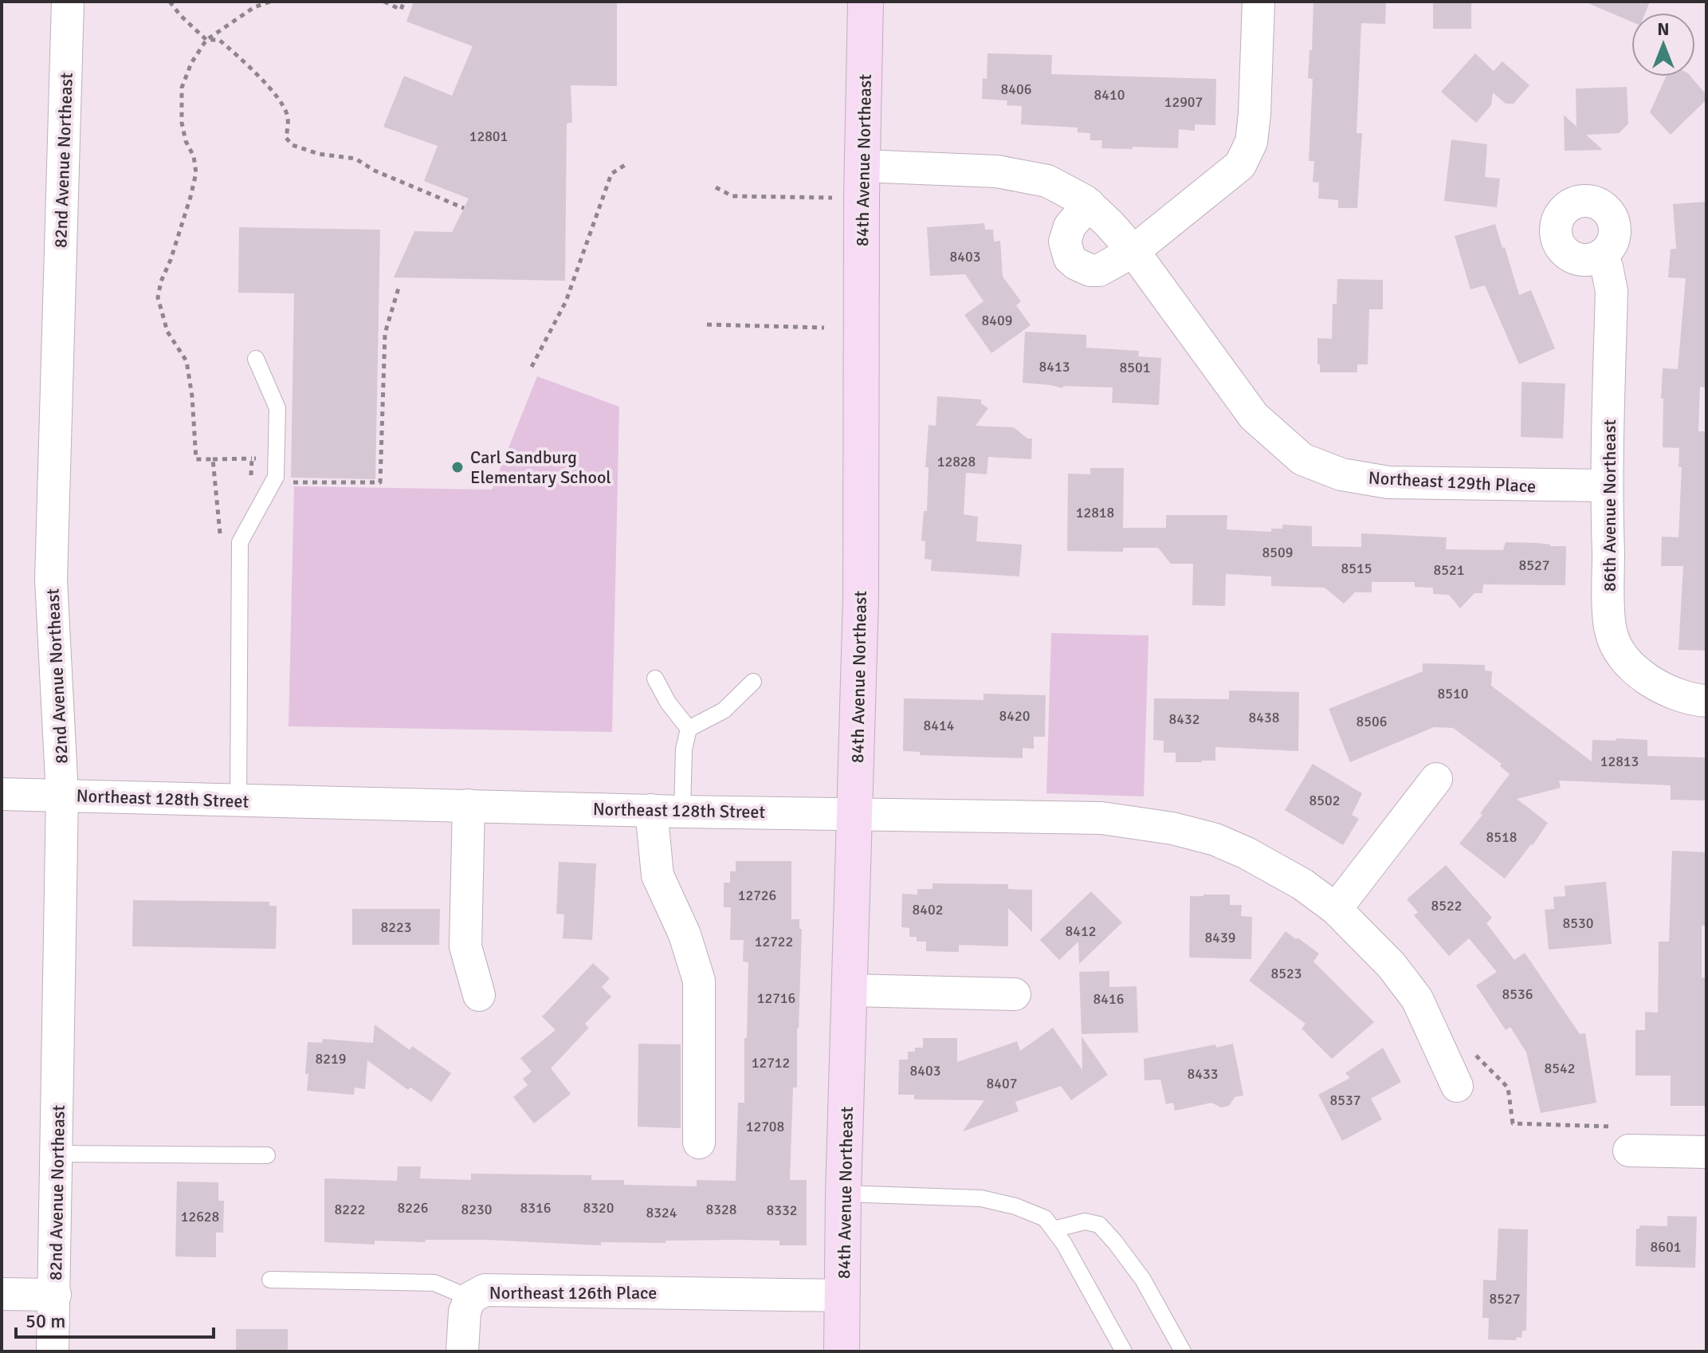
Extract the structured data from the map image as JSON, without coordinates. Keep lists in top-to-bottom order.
{
  "streets": {
    "street": [
      "82nd Avenue Northeast",
      "84th Avenue Northeast",
      "Northeast 129th Place",
      "86th Avenue Northeast",
      "Northeast 128th Street",
      "Northeast 126th Place"
    ]
  },
  "crossings": [
    ["82nd Avenue Northeast", "Northeast 128th Street"],
    ["84th Avenue Northeast", "Northeast 129th Place"],
    ["84th Avenue Northeast", "Northeast 128th Street"],
    ["84th Avenue Northeast", "Northeast 126th Place"],
    ["Northeast 129th Place", "86th Avenue Northeast"]
  ],
  "places": ["Carl Sandburg Elementary School"],
  "house_numbers": [
    "8406",
    "8410",
    "12907",
    "12801",
    "8403",
    "8409",
    "8413",
    "8501",
    "12828",
    "12818",
    "8509",
    "8527",
    "8515",
    "8521",
    "8510",
    "8420",
    "8438",
    "8432",
    "8506",
    "8414",
    "12813",
    "8502",
    "8518",
    "12726",
    "8522",
    "8402",
    "8530",
    "8223",
    "8412",
    "8439",
    "12722",
    "8523",
    "8536",
    "12716",
    "8416",
    "8219",
    "12712",
    "8542",
    "8403",
    "8433",
    "8407",
    "8537",
    "12708",
    "8226",
    "8316",
    "8320",
    "8222",
    "8230",
    "8328",
    "8332",
    "8324",
    "12628",
    "8601",
    "8527"
  ],
  "scale_bar": "50 m",
  "north": "top"
}
